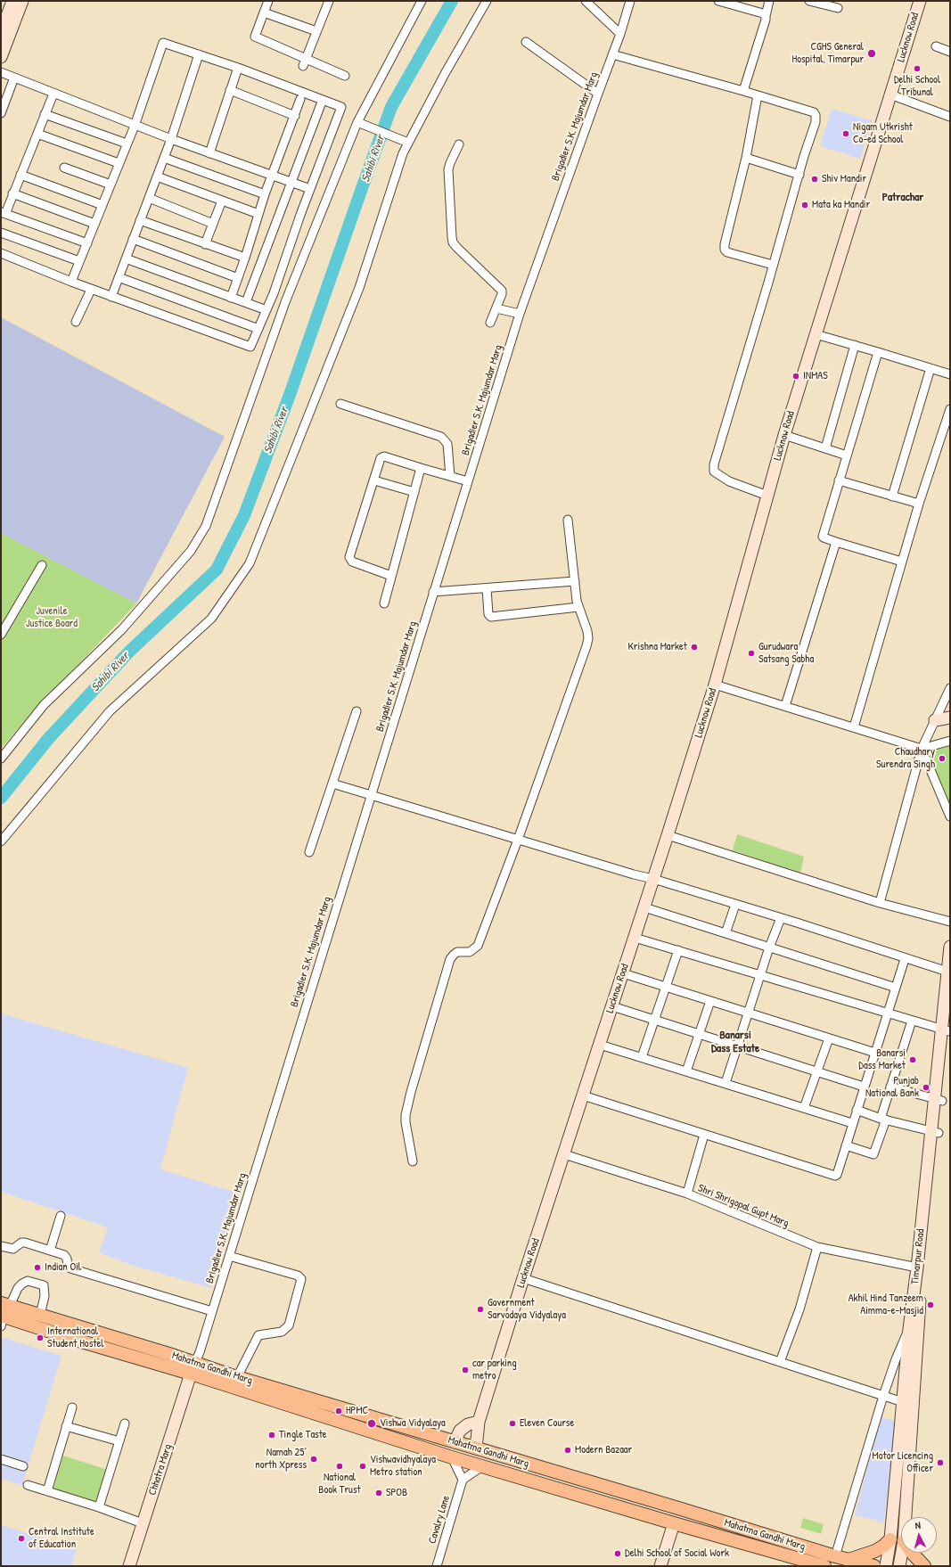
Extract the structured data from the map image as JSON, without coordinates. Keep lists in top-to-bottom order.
{
  "streets": {
    "main road": ["Mahatma Gandhi Marg"],
    "street": [
      "Lucknow Road",
      "Brigadier S.K. Majumdar Marg",
      "Shri Shrigopal Gupt Marg",
      "Timarpur Road",
      "Chhatra Marg",
      "Cavalry Lane"
    ]
  },
  "crossings": [
    ["Lucknow Road", "Shri Shrigopal Gupt Marg"],
    ["Lucknow Road", "Mahatma Gandhi Marg"],
    ["Brigadier S.K. Majumdar Marg", "Mahatma Gandhi Marg"],
    ["Brigadier S.K. Majumdar Marg", "Chhatra Marg"],
    ["Shri Shrigopal Gupt Marg", "Timarpur Road"],
    ["Mahatma Gandhi Marg", "Chhatra Marg"]
  ],
  "districts": ["Patrachar", "Banarsi Dass Estate"],
  "water": ["Sahibi River"],
  "parks": ["Juvenile Justice Board"],
  "places": [
    "CGHS General Hospital, Timarpur",
    "Delhi School Tribunal",
    "Nigam Utkrisht Co-ed School",
    "Shiv Mandir",
    "Mata ka Mandir",
    "INMAS",
    "Krishna Market",
    "Gurudwara Satsang Sabha",
    "Chaudhary Surendra Singh",
    "Banarsi Dass Market",
    "Punjab National Bank",
    "Indian Oil",
    "Akhil Hind Tanzeem Aimma-e-Masjid",
    "Government Sarvodaya Vidyalaya",
    "International Student Hostel",
    "car parking metro",
    "HPMC",
    "Vishwa Vidyalaya",
    "Eleven Course",
    "Tingle Taste",
    "Modern Bazaar",
    "Namah 25° north Xpress",
    "Motor Licencing Officer",
    "National Book Trust",
    "Vishwavidhyalaya Metro station",
    "SPOB",
    "Central Institute of Education",
    "Delhi School of Social Work"
  ],
  "north": "top"
}
